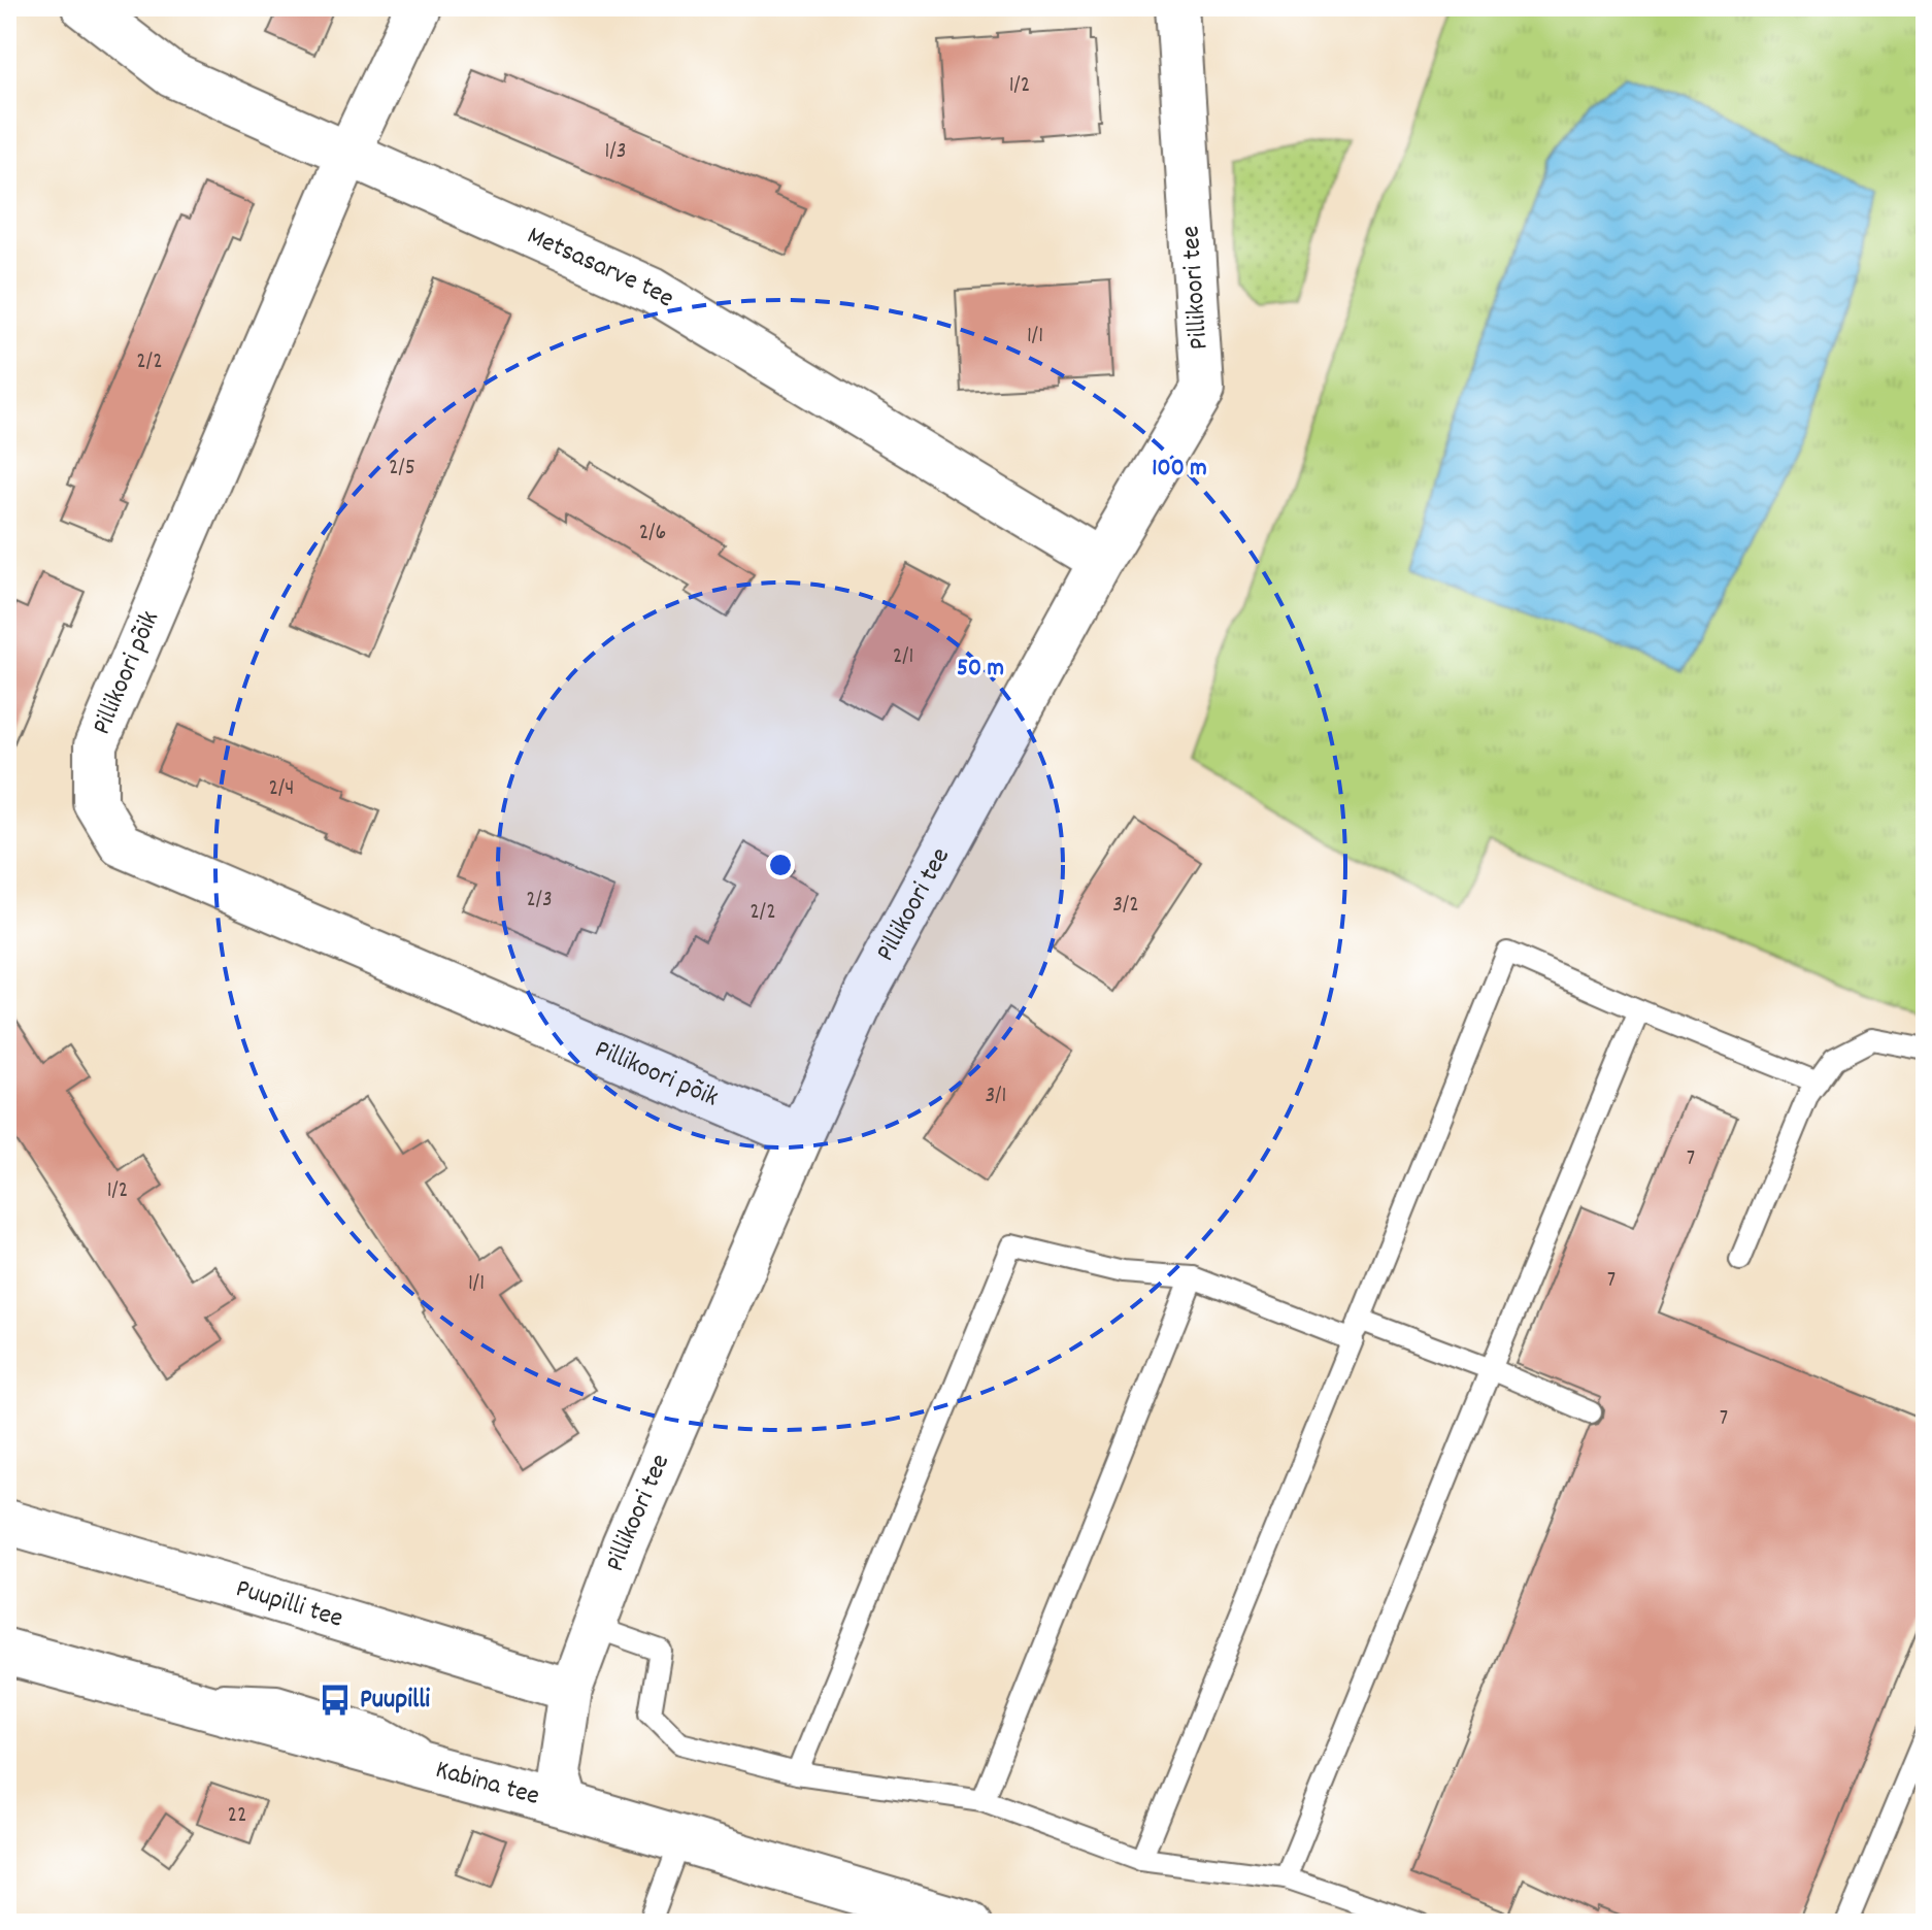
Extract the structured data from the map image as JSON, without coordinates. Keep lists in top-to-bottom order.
{
  "streets": {
    "street": [
      "Metsasarve tee",
      "Pillikoori tee",
      "Pillikoori põik",
      "Puupilli tee",
      "Kabina tee"
    ]
  },
  "crossings": [
    ["Metsasarve tee", "Pillikoori tee"],
    ["Metsasarve tee", "Pillikoori põik"],
    ["Pillikoori tee", "Pillikoori põik"],
    ["Pillikoori tee", "Puupilli tee"],
    ["Pillikoori tee", "Kabina tee"]
  ],
  "places": {
    "bus stop": ["Puupilli"]
  },
  "house_numbers": [
    "1/2",
    "1/3",
    "1/1",
    "2/2",
    "2/5",
    "2/6",
    "2/1",
    "2/4",
    "2/3",
    "3/2",
    "2/2",
    "3/1",
    "7",
    "1/2",
    "7",
    "1/1",
    "7",
    "22"
  ],
  "rings": ["100 m", "50 m"]
}
